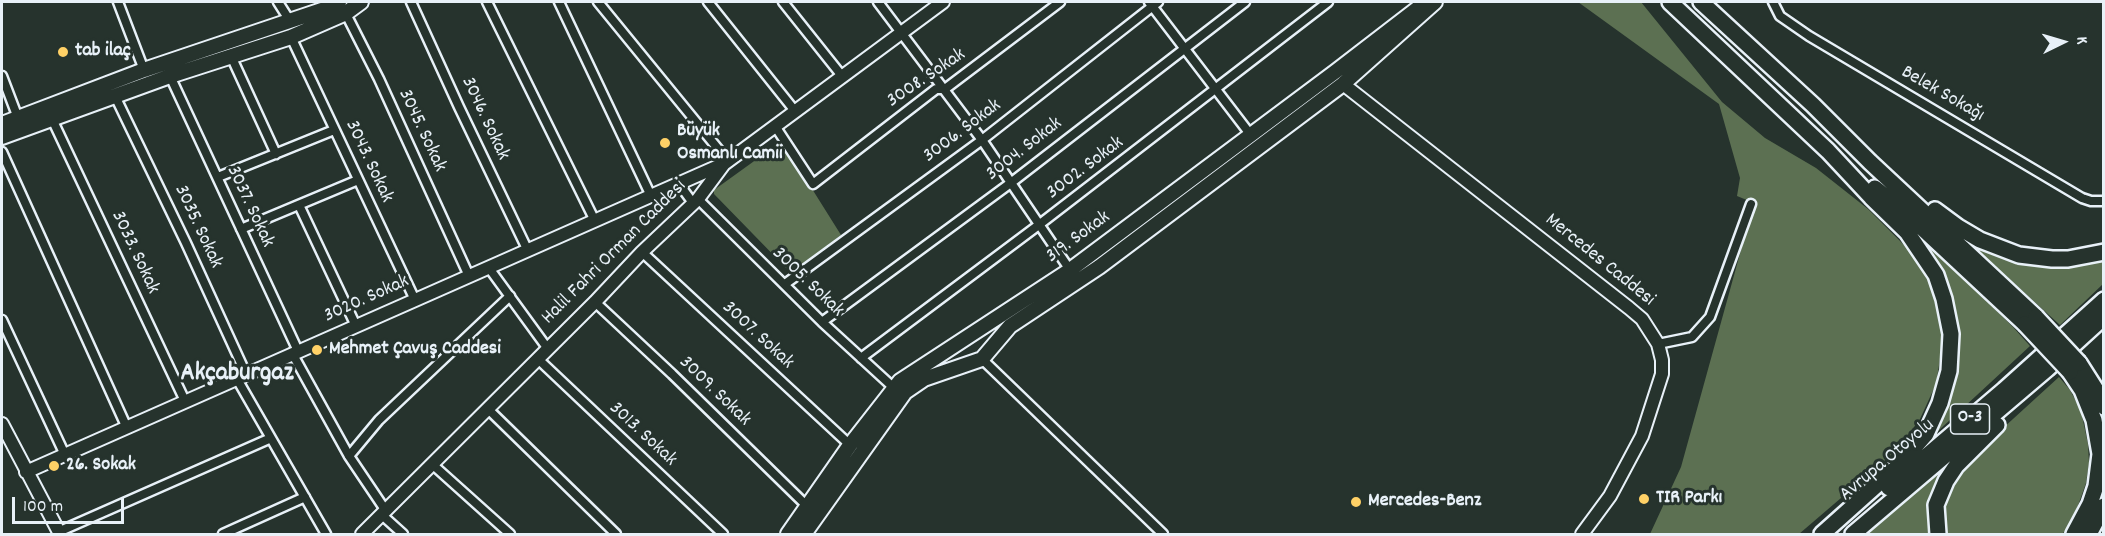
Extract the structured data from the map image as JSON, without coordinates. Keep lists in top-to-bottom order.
{
  "streets": {
    "highway": ["O-3", "Avrupa Otoyolu"],
    "main road": [
      "319. Sokak",
      "Halil Fahri Orman Caddesi",
      "Mercedes Caddesi",
      "3020. Sokak"
    ],
    "street": [
      "3008. Sokak",
      "Belek Sokağı",
      "3046. Sokak",
      "3045. Sokak",
      "3006. Sokak",
      "3004. Sokak",
      "3043. Sokak",
      "3002. Sokak",
      "3037. Sokak",
      "3035. Sokak",
      "3033. Sokak",
      "3005. Sokak",
      "3007. Sokak",
      "3009. Sokak",
      "3013. Sokak"
    ]
  },
  "crossings": [
    ["3008. Sokak", "Halil Fahri Orman Caddesi"],
    ["3046. Sokak", "3020. Sokak"],
    ["3045. Sokak", "3020. Sokak"],
    ["3006. Sokak", "3005. Sokak"],
    ["3004. Sokak", "3005. Sokak"],
    ["3043. Sokak", "3020. Sokak"],
    ["3002. Sokak", "3005. Sokak"],
    ["3037. Sokak", "Halil Fahri Orman Caddesi"],
    ["3037. Sokak", "3020. Sokak"],
    ["3035. Sokak", "3020. Sokak"],
    ["319. Sokak", "Mercedes Caddesi"],
    ["319. Sokak", "3005. Sokak"],
    ["319. Sokak", "3007. Sokak"],
    ["319. Sokak", "3009. Sokak"],
    ["3033. Sokak", "3020. Sokak"],
    ["Halil Fahri Orman Caddesi", "3005. Sokak"],
    ["Halil Fahri Orman Caddesi", "3020. Sokak"],
    ["Halil Fahri Orman Caddesi", "3007. Sokak"],
    ["Halil Fahri Orman Caddesi", "3009. Sokak"],
    ["Halil Fahri Orman Caddesi", "3013. Sokak"],
    ["3005. Sokak", "3020. Sokak"]
  ],
  "districts": ["Akçaburgaz"],
  "places": [
    "tab ilaç",
    "Büyük Osmanlı Camii",
    "Mehmet Çavuş Caddesi",
    "26. Sokak",
    "TIR Parkı",
    "Mercedes-Benz"
  ],
  "scale_bar": "100 m",
  "north": "right"
}
